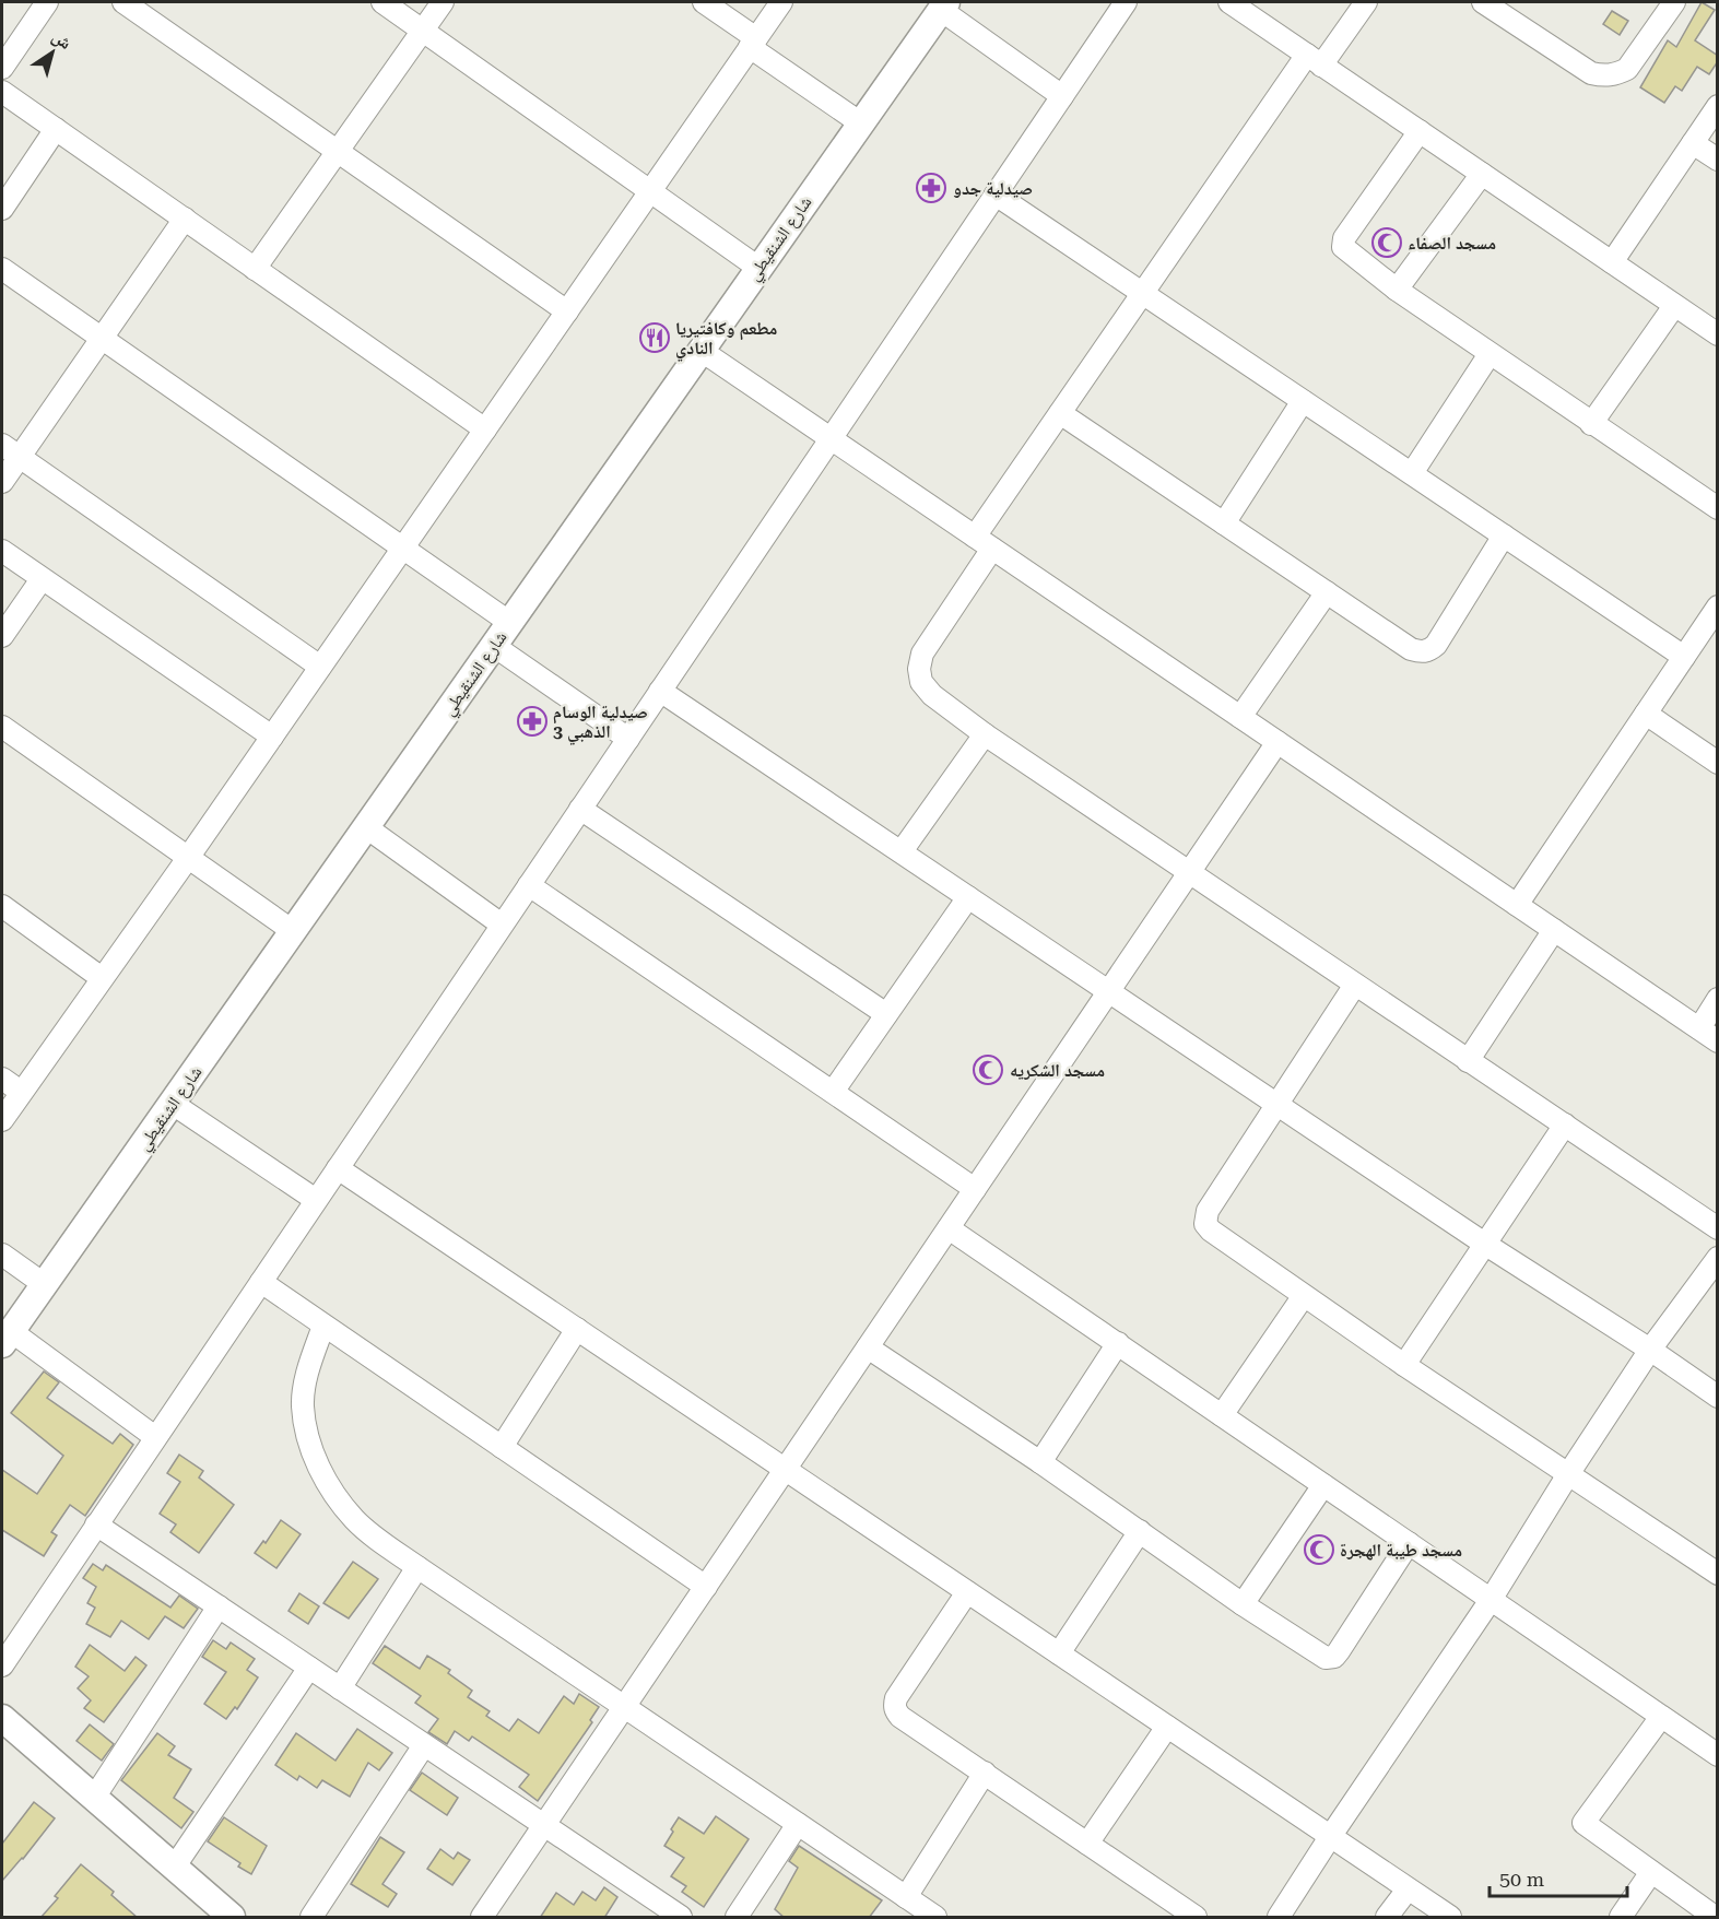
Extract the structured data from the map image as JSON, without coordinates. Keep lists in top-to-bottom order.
{
  "streets": {
    "street": ["شارع الشنقيطي"]
  },
  "places": {
    "pharmacy": ["صيدلية جدو", "صيدلية الوسام الذهبي 3"],
    "mosque": ["مسجد الصفاء", "مسجد الشكريه", "مسجد طيبة الهجرة"],
    "restaurant": ["مطعم وكافتيريا النادي"]
  },
  "scale_bar": "50 m",
  "north": "top right"
}
